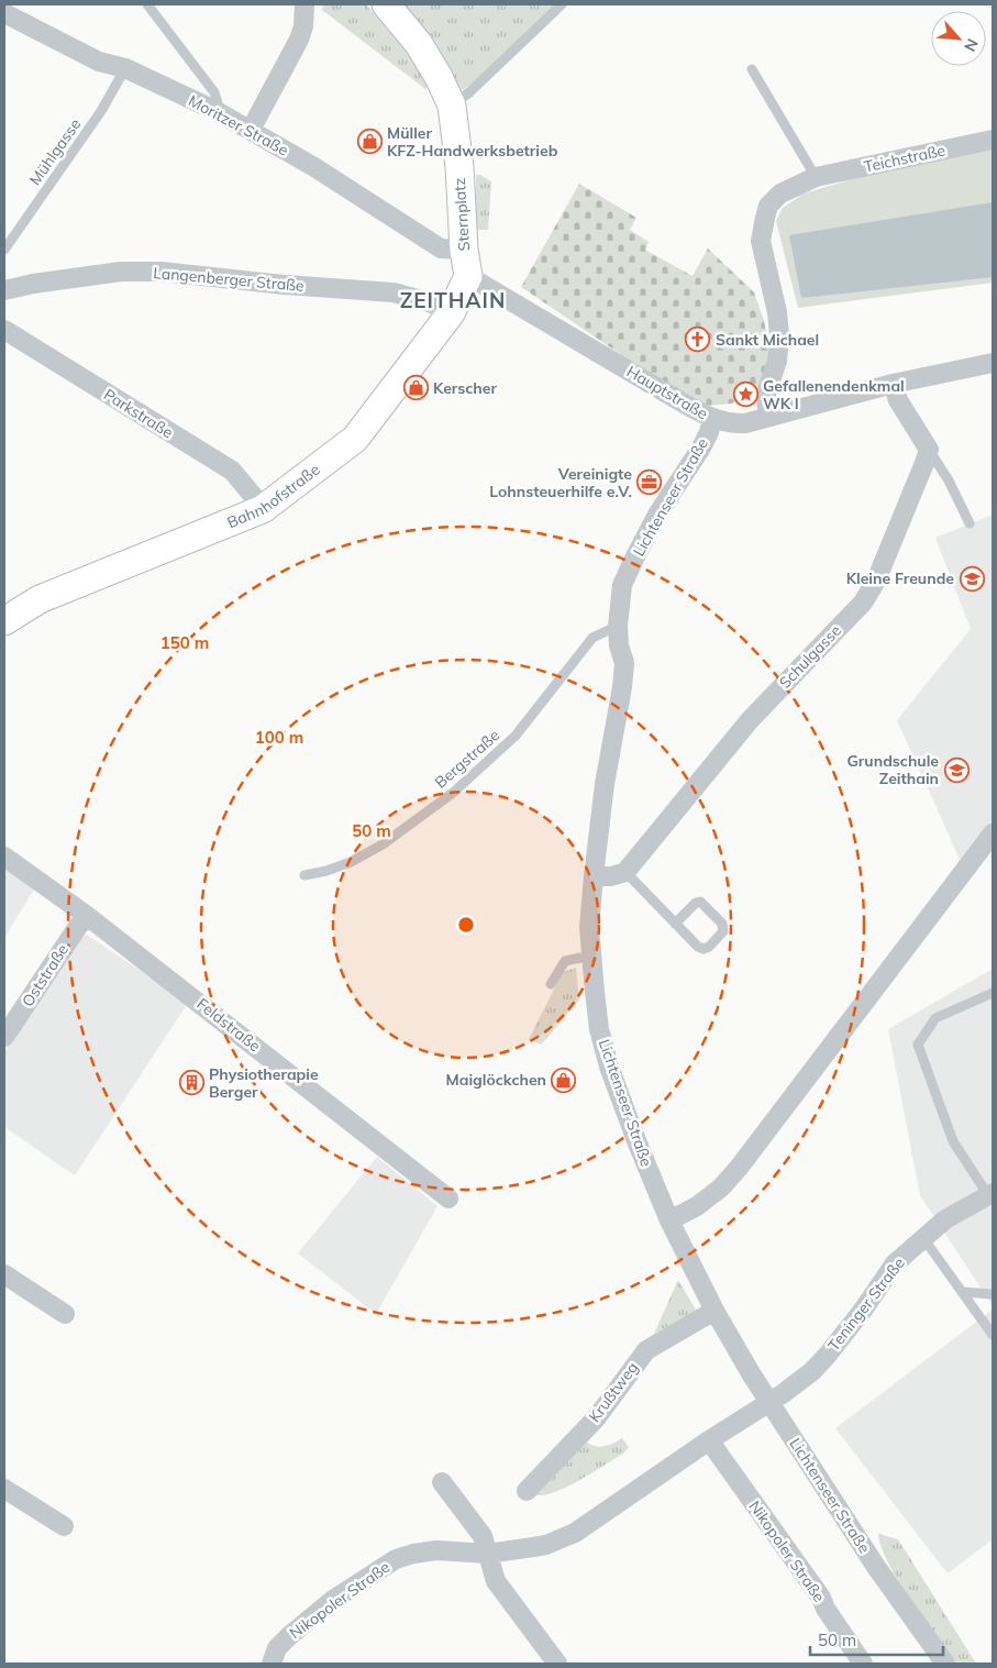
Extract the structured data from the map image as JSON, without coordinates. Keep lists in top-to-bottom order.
{
  "streets": {
    "street": [
      "Moritzer Straße",
      "Teichstraße",
      "Sternplatz",
      "Langenberger Straße",
      "Hauptstraße",
      "Parkstraße",
      "Bahnhofstraße",
      "Lichtenseer Straße",
      "Schulgasse",
      "Oststraße",
      "Feldstraße",
      "Teninger Straße",
      "Krußtweg",
      "Nikopoler Straße"
    ],
    "lane": ["Mühlgasse", "Bergstraße"]
  },
  "crossings": [
    ["Moritzer Straße", "Mühlgasse"],
    ["Moritzer Straße", "Sternplatz"],
    ["Moritzer Straße", "Hauptstraße"],
    ["Moritzer Straße", "Bahnhofstraße"],
    ["Teichstraße", "Hauptstraße"],
    ["Sternplatz", "Hauptstraße"],
    ["Sternplatz", "Bahnhofstraße"],
    ["Langenberger Straße", "Bahnhofstraße"],
    ["Hauptstraße", "Bahnhofstraße"],
    ["Hauptstraße", "Lichtenseer Straße"],
    ["Parkstraße", "Bahnhofstraße"],
    ["Lichtenseer Straße", "Bergstraße"],
    ["Lichtenseer Straße", "Teninger Straße"],
    ["Lichtenseer Straße", "Krußtweg"],
    ["Lichtenseer Straße", "Nikopoler Straße"],
    ["Oststraße", "Feldstraße"],
    ["Teninger Straße", "Nikopoler Straße"]
  ],
  "districts": ["ZEITHAIN"],
  "places": {
    "shop": ["Müller KFZ-Handwerksbetrieb", "Kerscher", "Maiglöckchen"],
    "church": ["Sankt Michael"],
    "place": ["Gefallenendenkmal WK I"],
    "office": ["Vereinigte Lohnsteuerhilfe e.V."],
    "school or university": ["Kleine Freunde", "Grundschule Zeithain"],
    "building": ["Physiotherapie Berger"]
  },
  "scale_bar": "50 m",
  "north": "bottom right",
  "rings": ["150 m", "100 m", "50 m"]
}
